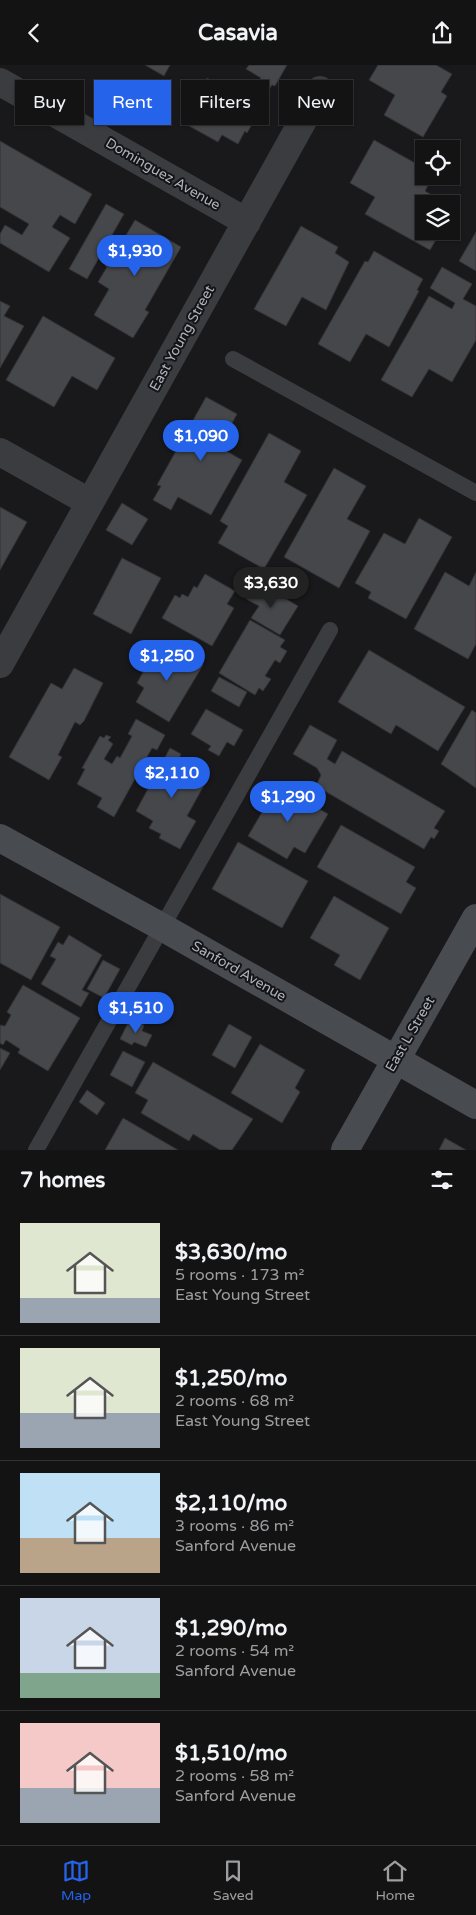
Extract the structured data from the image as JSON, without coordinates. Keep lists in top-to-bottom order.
{
  "streets": {
    "street": [
      "Dominguez Avenue",
      "East Young Street",
      "Sanford Avenue",
      "East L Street"
    ]
  },
  "crossings": [
    ["Dominguez Avenue", "East Young Street"],
    ["Sanford Avenue", "East L Street"]
  ],
  "page": {
    "header": "Casavia",
    "chip": [
      "Buy",
      "Rent",
      "Filters",
      "New"
    ],
    "price": [
      "$1,930",
      "$1,090",
      "$3,630",
      "$1,250",
      "$2,110",
      "$1,290",
      "$1,510"
    ],
    "heading": "7 homes",
    "list": [
      {
        "name": "$3,630/mo",
        "note": "5 rooms · 173 m² · East Young Street"
      },
      {
        "name": "$1,250/mo",
        "note": "2 rooms · 68 m² · East Young Street"
      },
      {
        "name": "$2,110/mo",
        "note": "3 rooms · 86 m² · Sanford Avenue"
      },
      {
        "name": "$1,290/mo",
        "note": "2 rooms · 54 m² · Sanford Avenue"
      },
      {
        "name": "$1,510/mo",
        "note": "2 rooms · 58 m² · Sanford Avenue"
      }
    ],
    "tabs": ["Map", "Saved", "Home"]
  }
}
